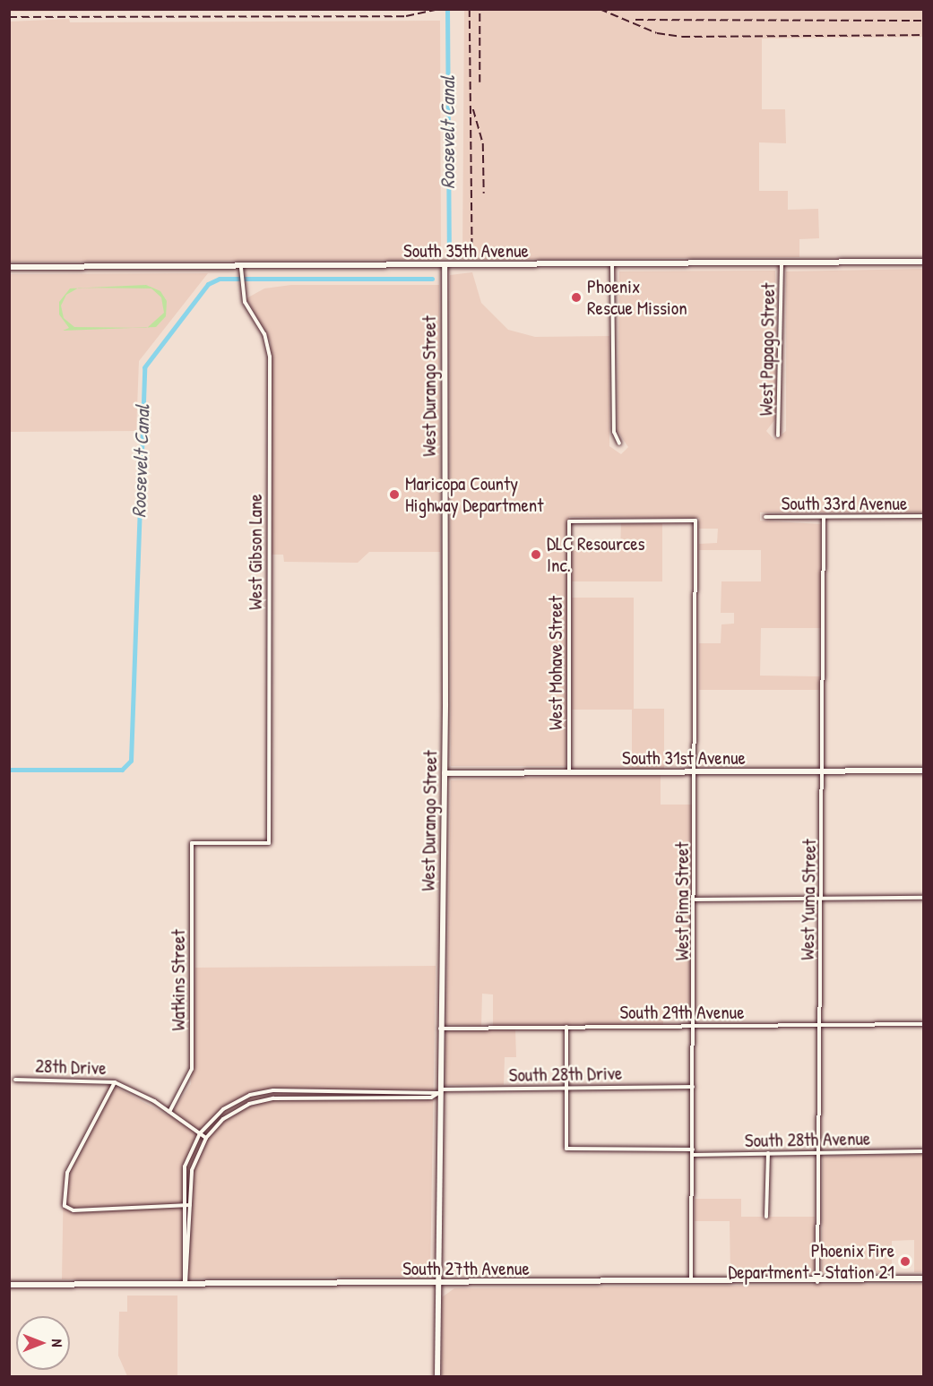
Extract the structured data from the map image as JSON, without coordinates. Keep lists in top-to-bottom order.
{
  "streets": {
    "main road": [
      "South 35th Avenue",
      "West Durango Street",
      "South 31st Avenue",
      "South 27th Avenue"
    ],
    "street": [
      "West Papago Street",
      "South 33rd Avenue",
      "West Gibson Lane",
      "West Mohave Street",
      "West Yuma Street",
      "West Pima Street",
      "Watkins Street",
      "South 29th Avenue",
      "28th Drive",
      "South 28th Drive",
      "South 28th Avenue"
    ]
  },
  "crossings": [
    ["South 35th Avenue", "West Papago Street"],
    ["South 35th Avenue", "West Durango Street"],
    ["South 35th Avenue", "West Gibson Lane"],
    ["West Durango Street", "South 31st Avenue"],
    ["West Durango Street", "South 29th Avenue"],
    ["West Durango Street", "South 28th Drive"],
    ["West Durango Street", "South 27th Avenue"],
    ["South 33rd Avenue", "West Yuma Street"],
    ["West Gibson Lane", "Watkins Street"],
    ["West Mohave Street", "South 31st Avenue"],
    ["West Mohave Street", "West Pima Street"],
    ["South 31st Avenue", "West Yuma Street"],
    ["South 31st Avenue", "West Pima Street"],
    ["West Yuma Street", "South 29th Avenue"],
    ["West Yuma Street", "South 28th Avenue"],
    ["West Yuma Street", "South 27th Avenue"],
    ["West Pima Street", "South 29th Avenue"],
    ["West Pima Street", "South 28th Drive"],
    ["West Pima Street", "South 28th Avenue"],
    ["West Pima Street", "South 27th Avenue"],
    ["Watkins Street", "28th Drive"]
  ],
  "water": ["Roosevelt Canal"],
  "places": [
    "Phoenix Rescue Mission",
    "Maricopa County Highway Department",
    "DLC Resources Inc.",
    "Phoenix Fire Department - Station 21"
  ],
  "north": "right"
}
